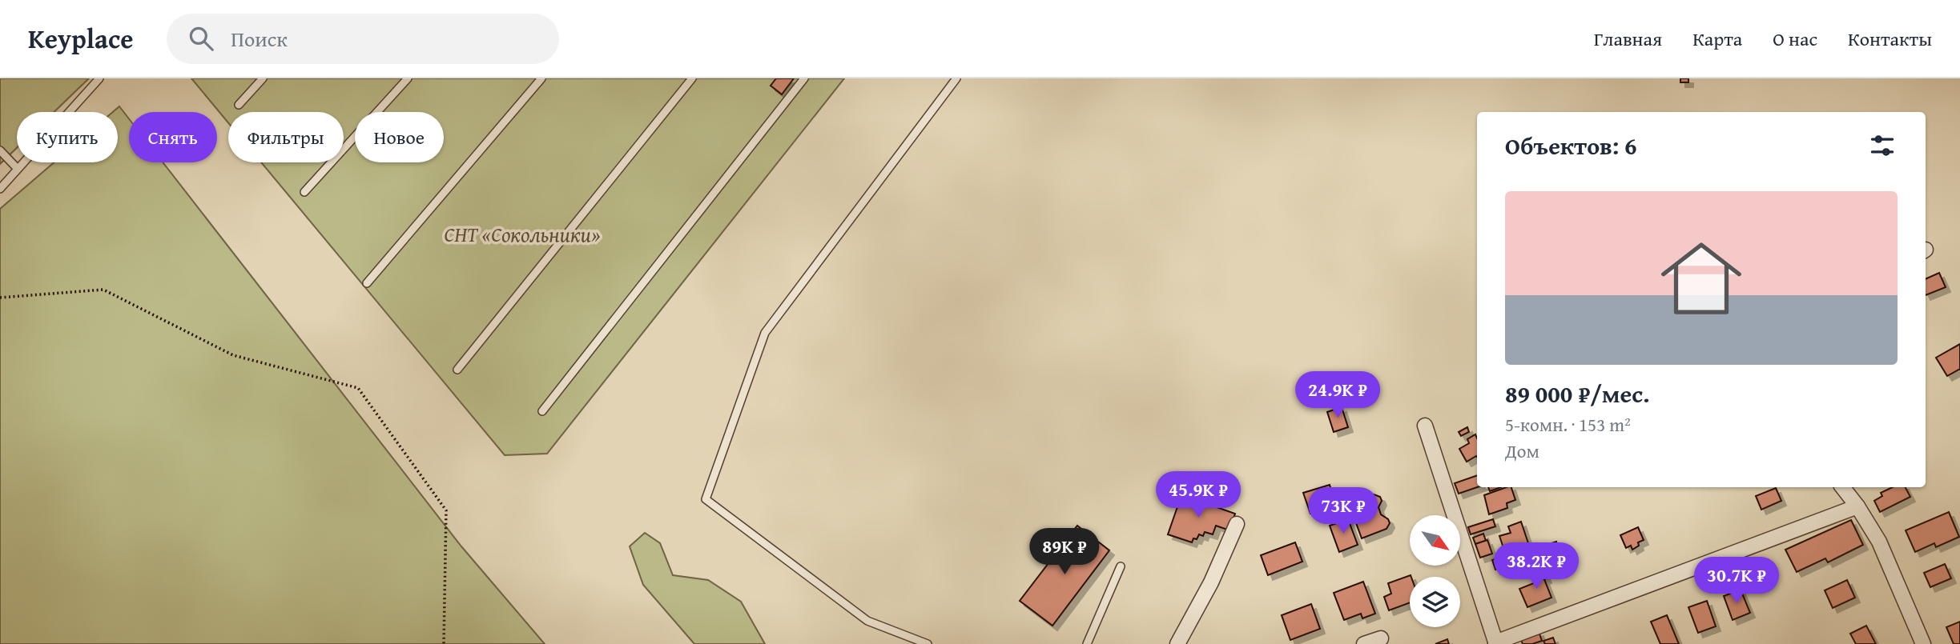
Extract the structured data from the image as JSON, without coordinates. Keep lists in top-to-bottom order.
{
  "parks": ["СНТ «Сокольники»"],
  "north": "bottom right",
  "page": {
    "header": "Keyplace",
    "search": "Поиск",
    "nav": [
      "Главная",
      "Карта",
      "О нас",
      "Контакты"
    ],
    "chip": [
      "Купить",
      "Снять",
      "Фильтры",
      "Новое"
    ],
    "heading": "Объектов: 6",
    "list": [
      {
        "name": "89 000 ₽/мес.",
        "note": "5-комн. · 153 m² · Дом"
      }
    ],
    "price": [
      "24.9K ₽",
      "45.9K ₽",
      "73K ₽",
      "89K ₽",
      "38.2K ₽",
      "30.7K ₽"
    ]
  }
}
